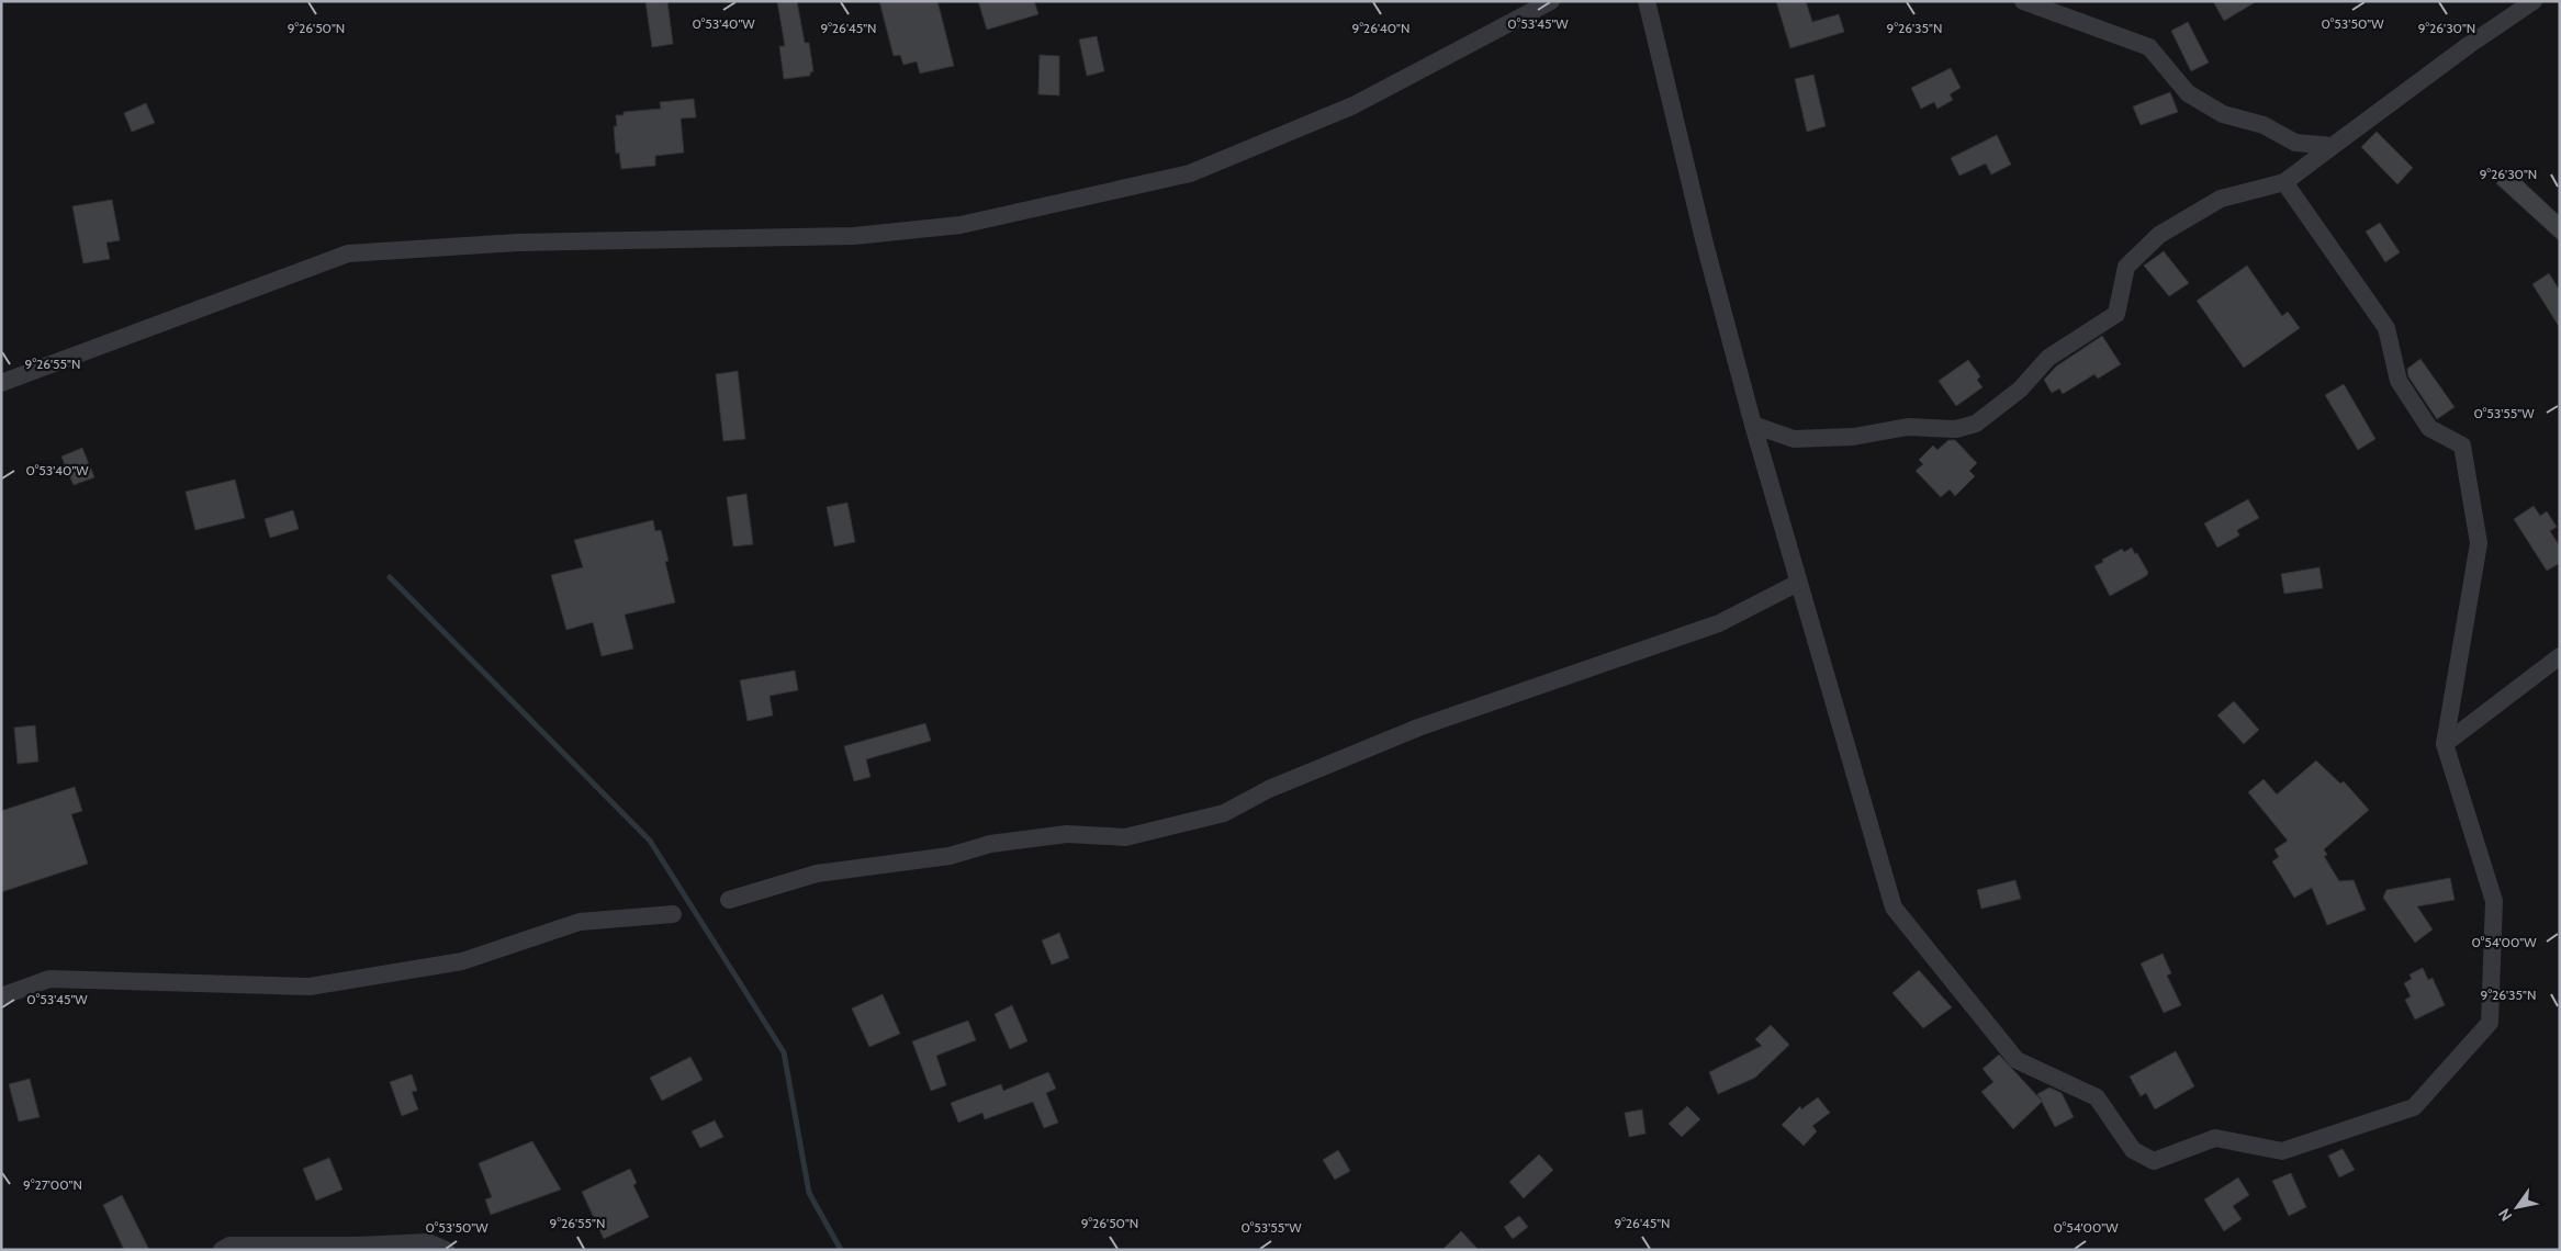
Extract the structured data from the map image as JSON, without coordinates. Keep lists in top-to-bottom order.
{
  "north": "bottom left",
  "coordinates": [
    "0°53'40\"W",
    "0°53'45\"W",
    "0°53'50\"W",
    "9°26'30\"N",
    "9°26'50\"N",
    "9°26'45\"N",
    "9°26'40\"N",
    "9°26'35\"N",
    "9°26'55\"N",
    "0°53'55\"W",
    "0°54'00\"W",
    "9°27'00\"N"
  ]
}
